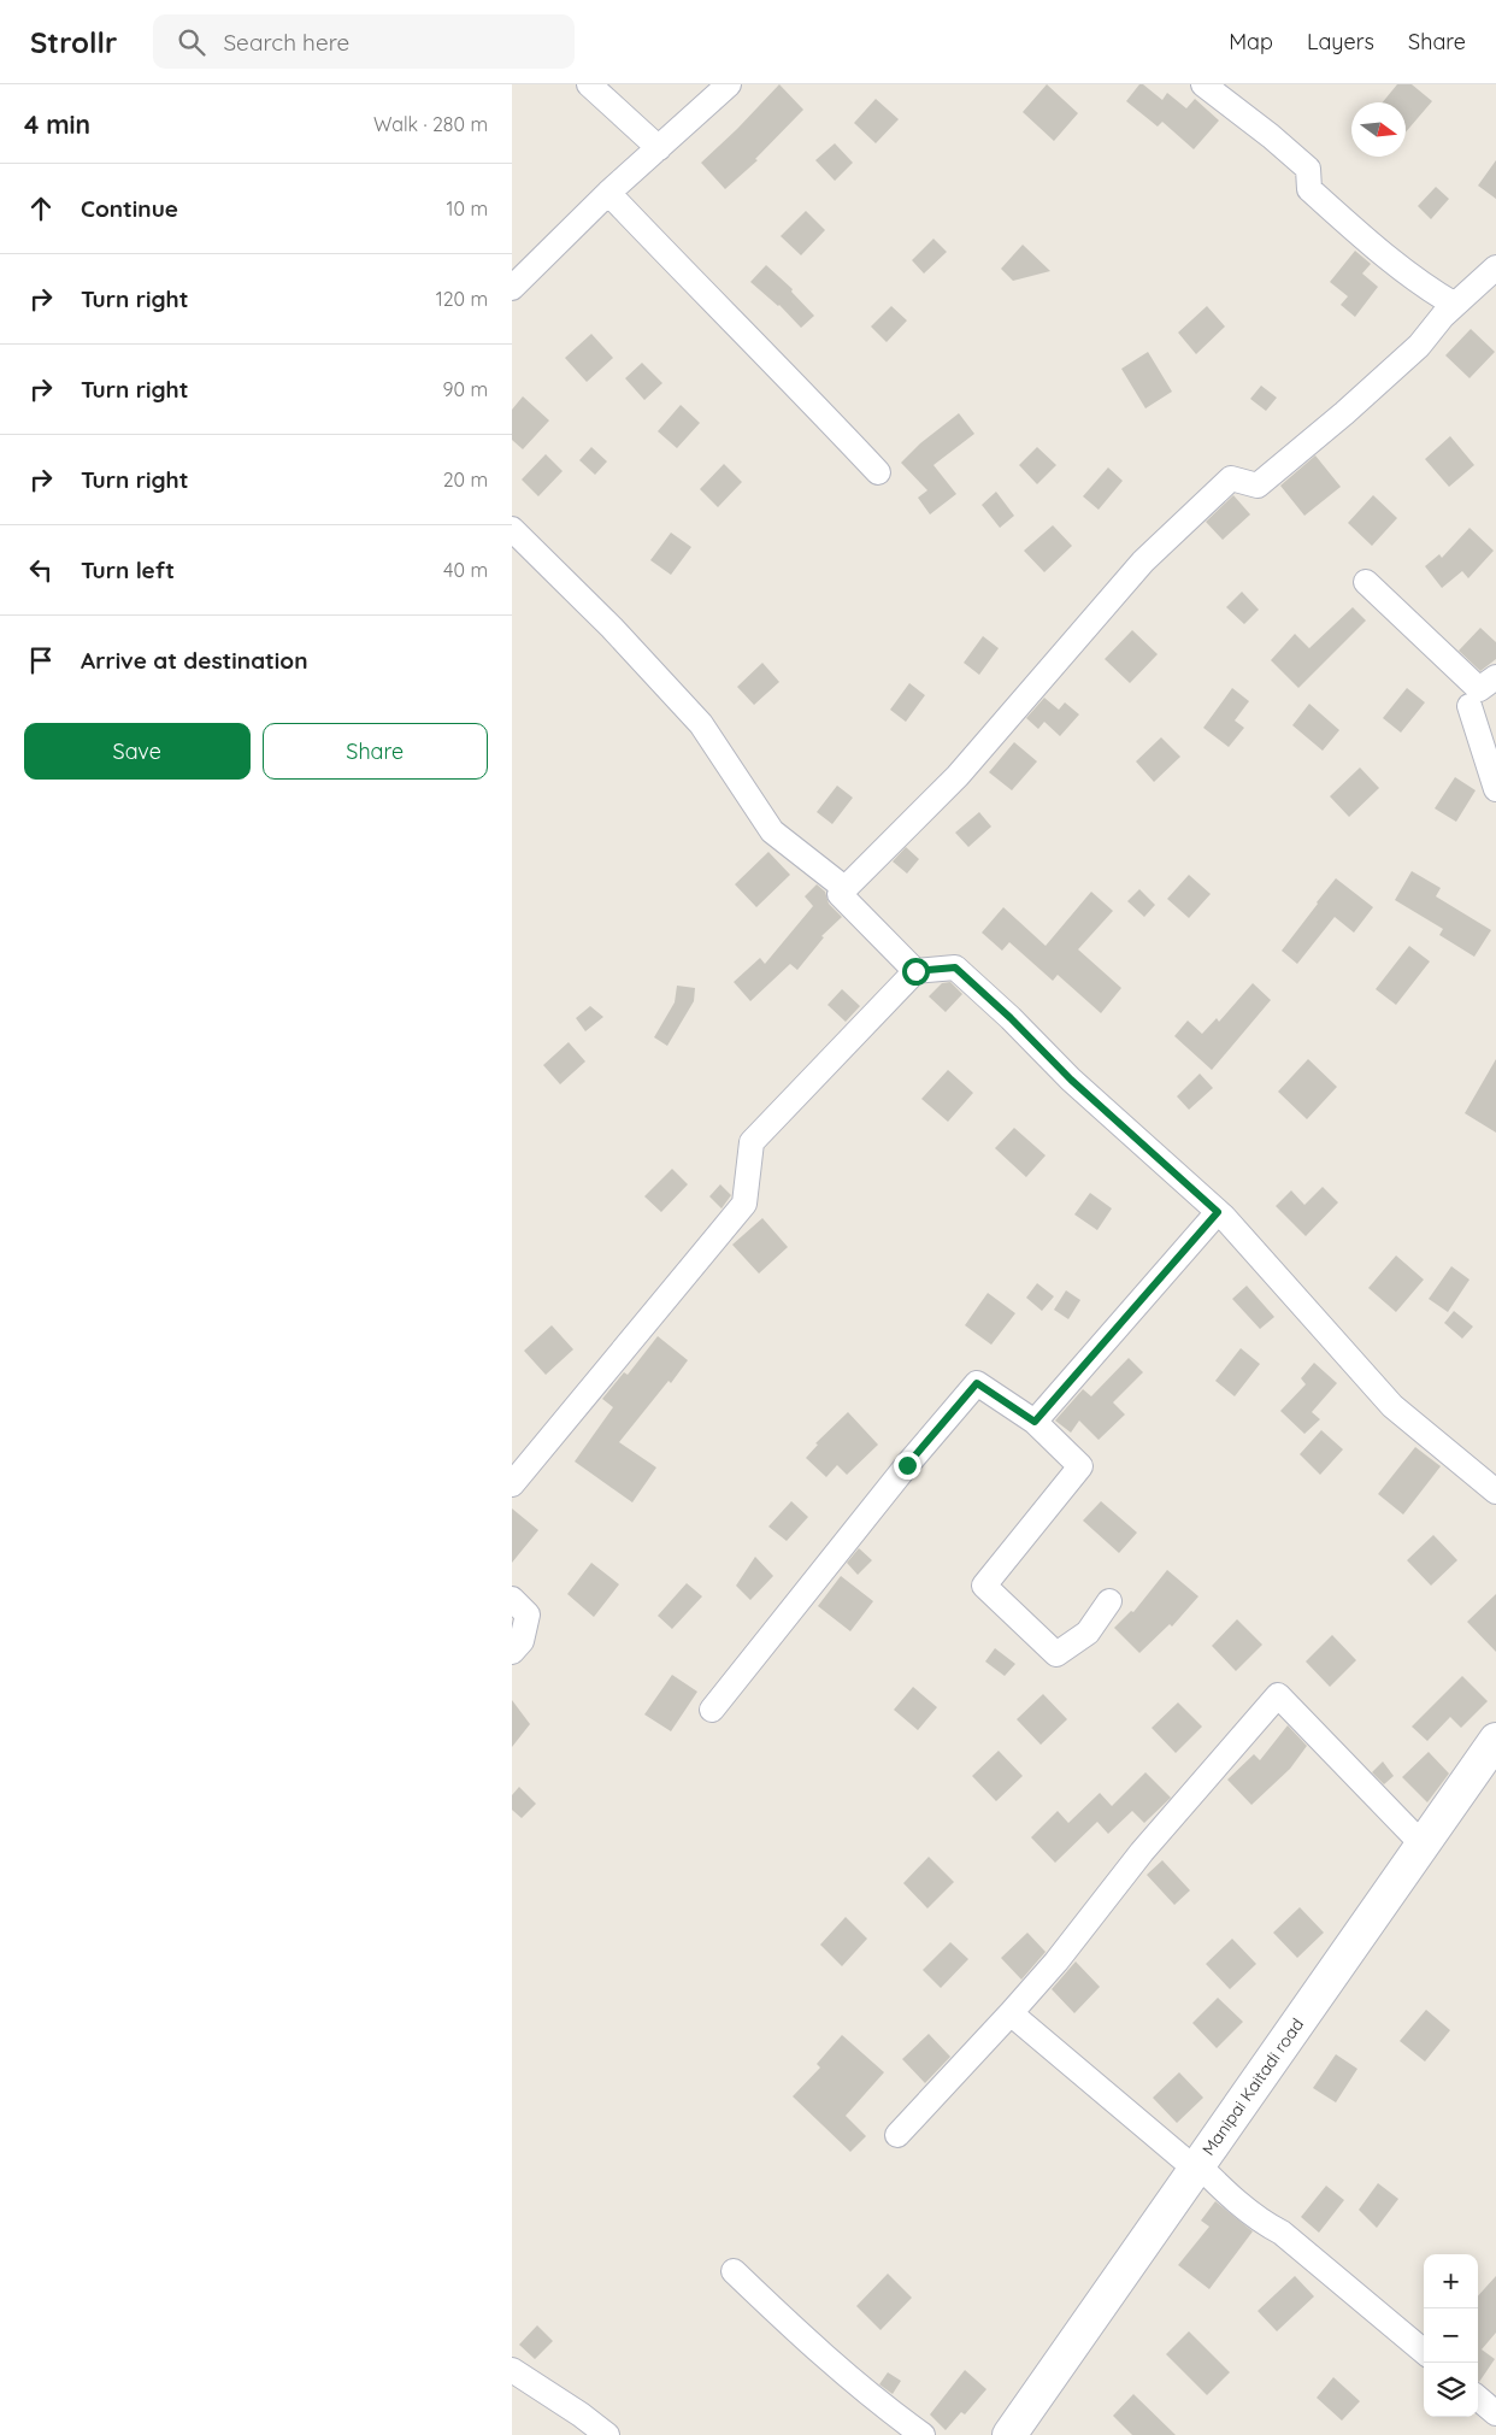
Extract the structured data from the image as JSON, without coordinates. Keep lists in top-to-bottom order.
{
  "streets": {
    "main road": ["Manipai Kaitadi road"]
  },
  "north": "right",
  "page": {
    "header": "Strollr",
    "search": "Search here",
    "nav": ["Map", "Layers", "Share"],
    "heading": ["4 min", "Walk · 280 m"],
    "list": [
      ["Continue", "10 m"],
      ["Turn right", "120 m"],
      ["Turn right", "90 m"],
      ["Turn right", "20 m"],
      ["Turn left", "40 m"],
      "Arrive at destination"
    ],
    "buttons": ["Save", "Share"],
    "map_buttons": ["+", "−"]
  }
}
